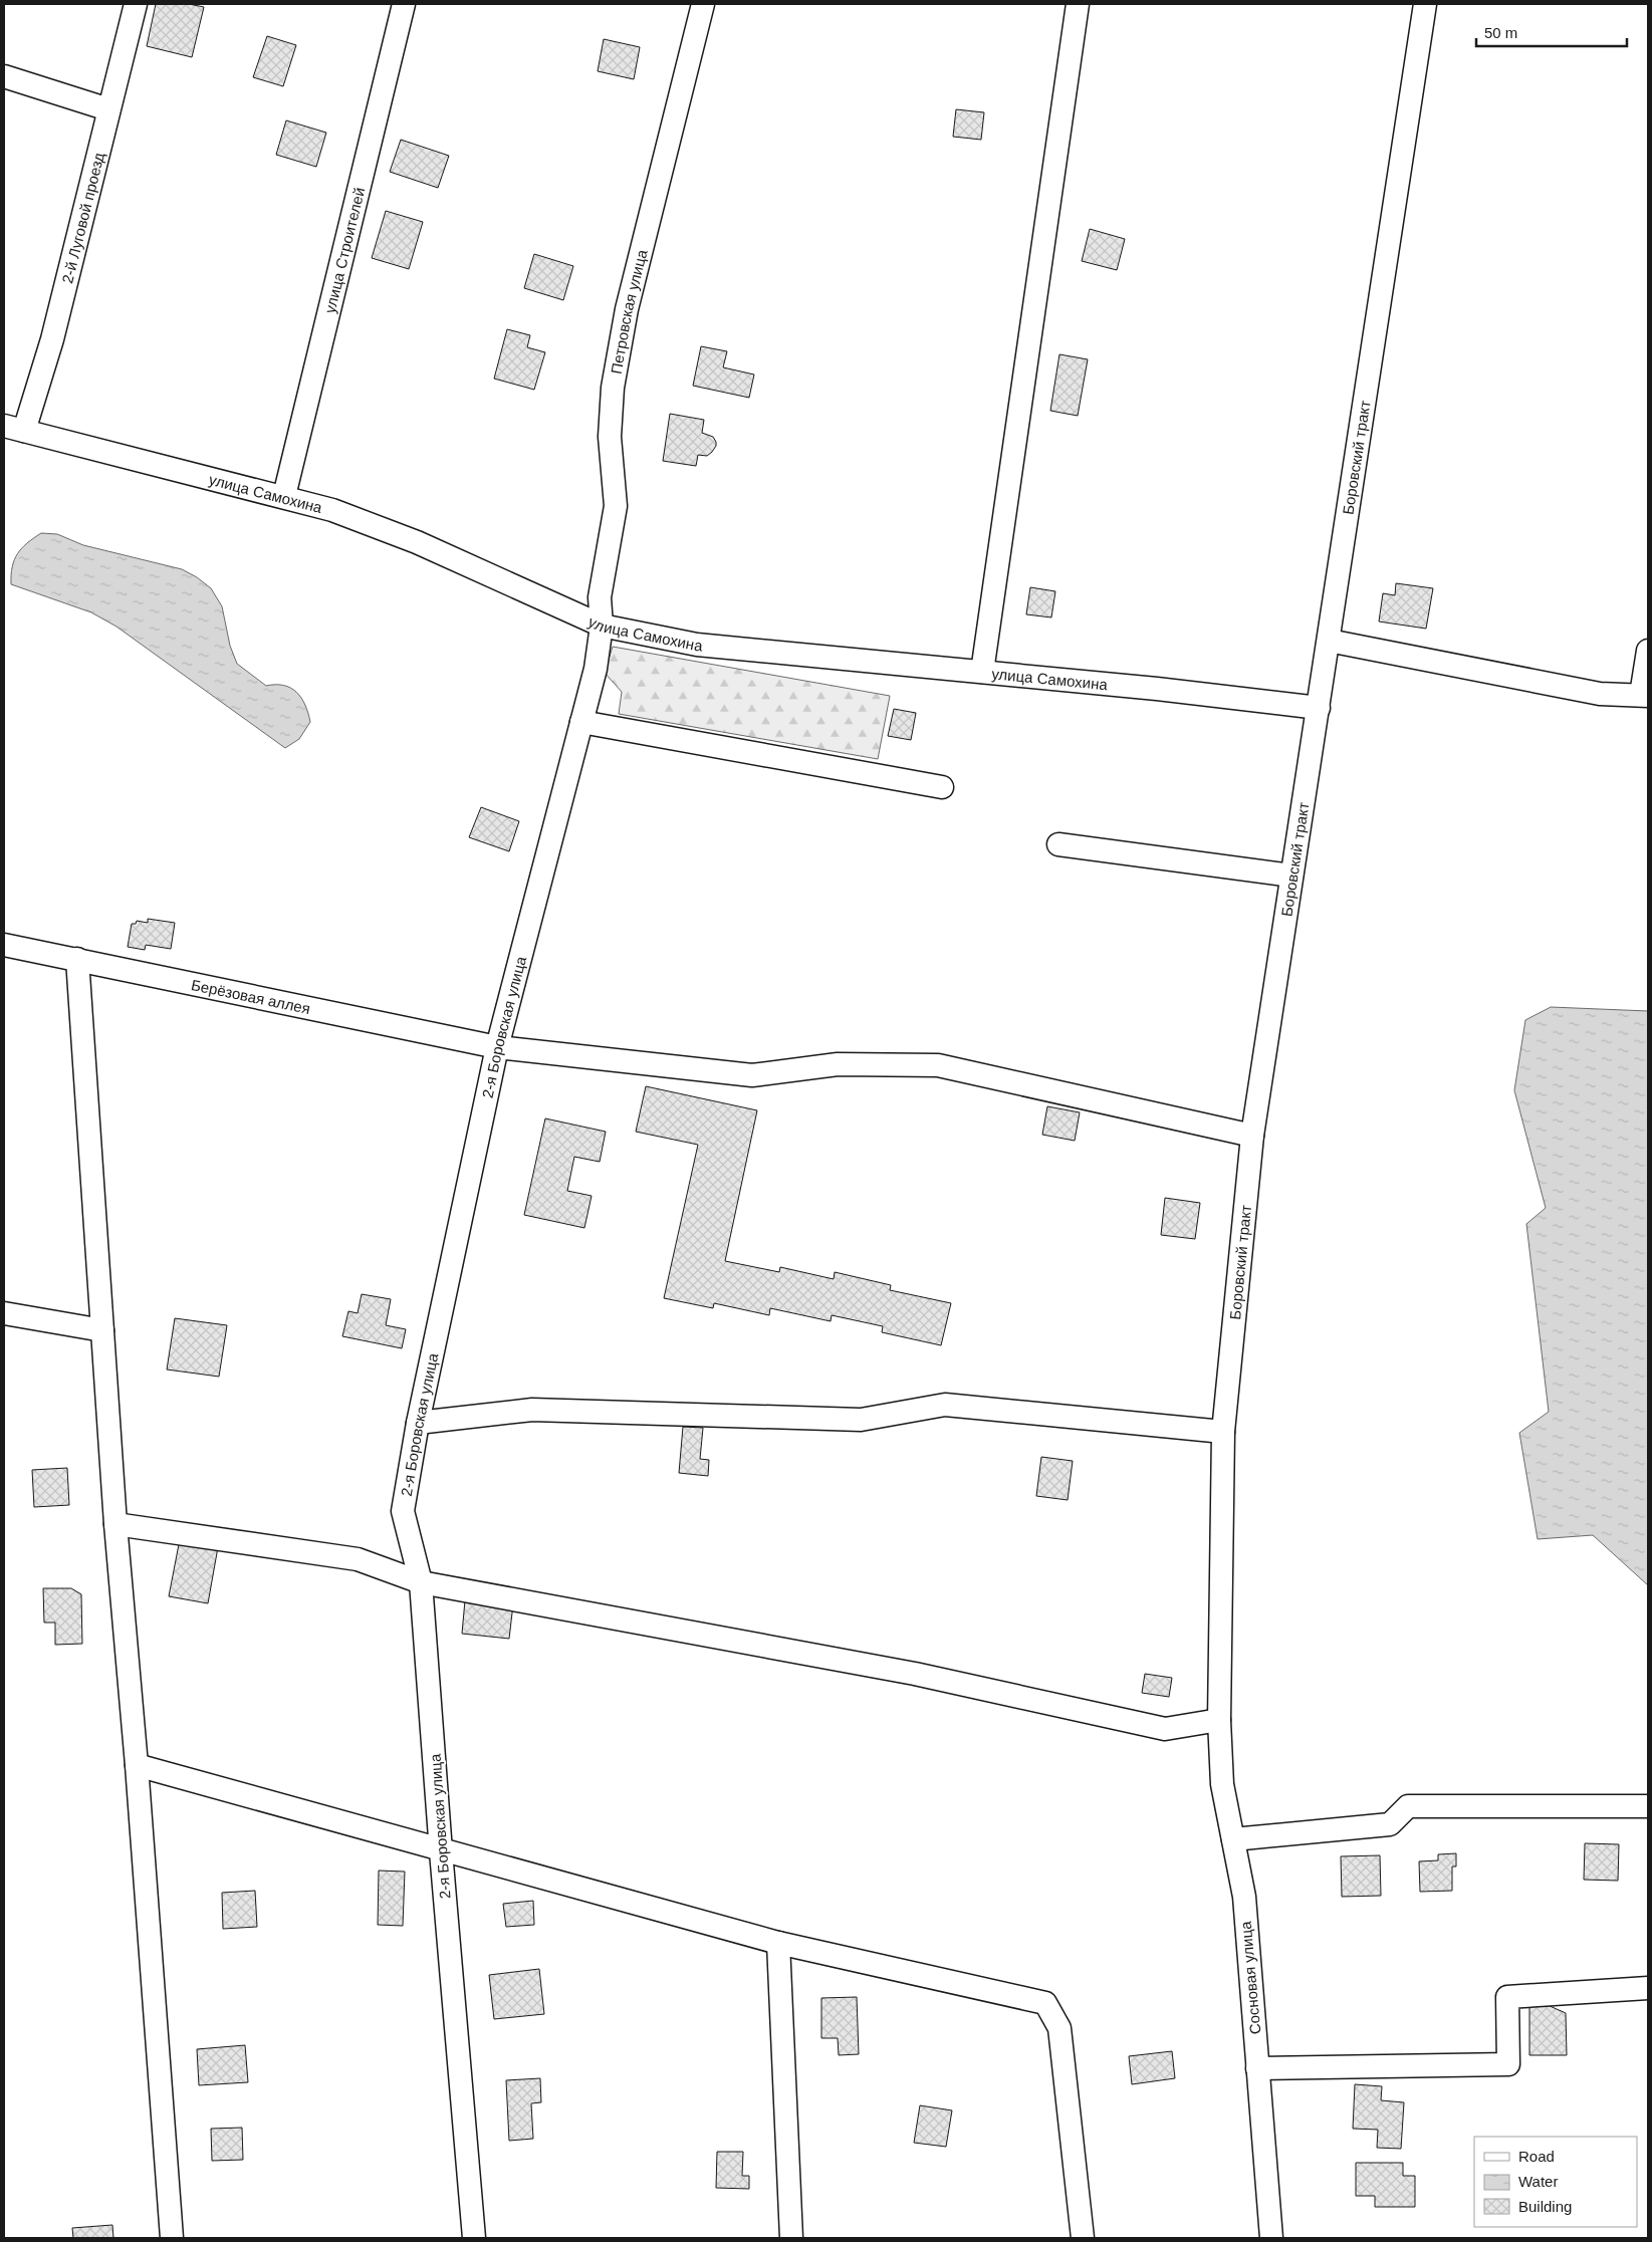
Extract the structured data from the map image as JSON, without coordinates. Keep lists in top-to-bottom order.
{
  "streets": {
    "street": [
      "2-й Луговой проезд",
      "улица Строителей",
      "Петровская улица",
      "Боровский тракт",
      "улица Самохина",
      "Берёзовая аллея",
      "2-я Боровская улица",
      "Сосновая улица"
    ]
  },
  "crossings": [
    ["2-й Луговой проезд", "улица Самохина"],
    ["улица Строителей", "улица Самохина"],
    ["Петровская улица", "улица Самохина"],
    ["Петровская улица", "2-я Боровская улица"],
    ["Боровский тракт", "улица Самохина"],
    ["Боровский тракт", "Берёзовая аллея"],
    ["Боровский тракт", "Сосновая улица"],
    ["улица Самохина", "2-я Боровская улица"],
    ["Берёзовая аллея", "2-я Боровская улица"]
  ],
  "legend": ["Road", "Water", "Building"],
  "scale_bar": "50 m"
}
